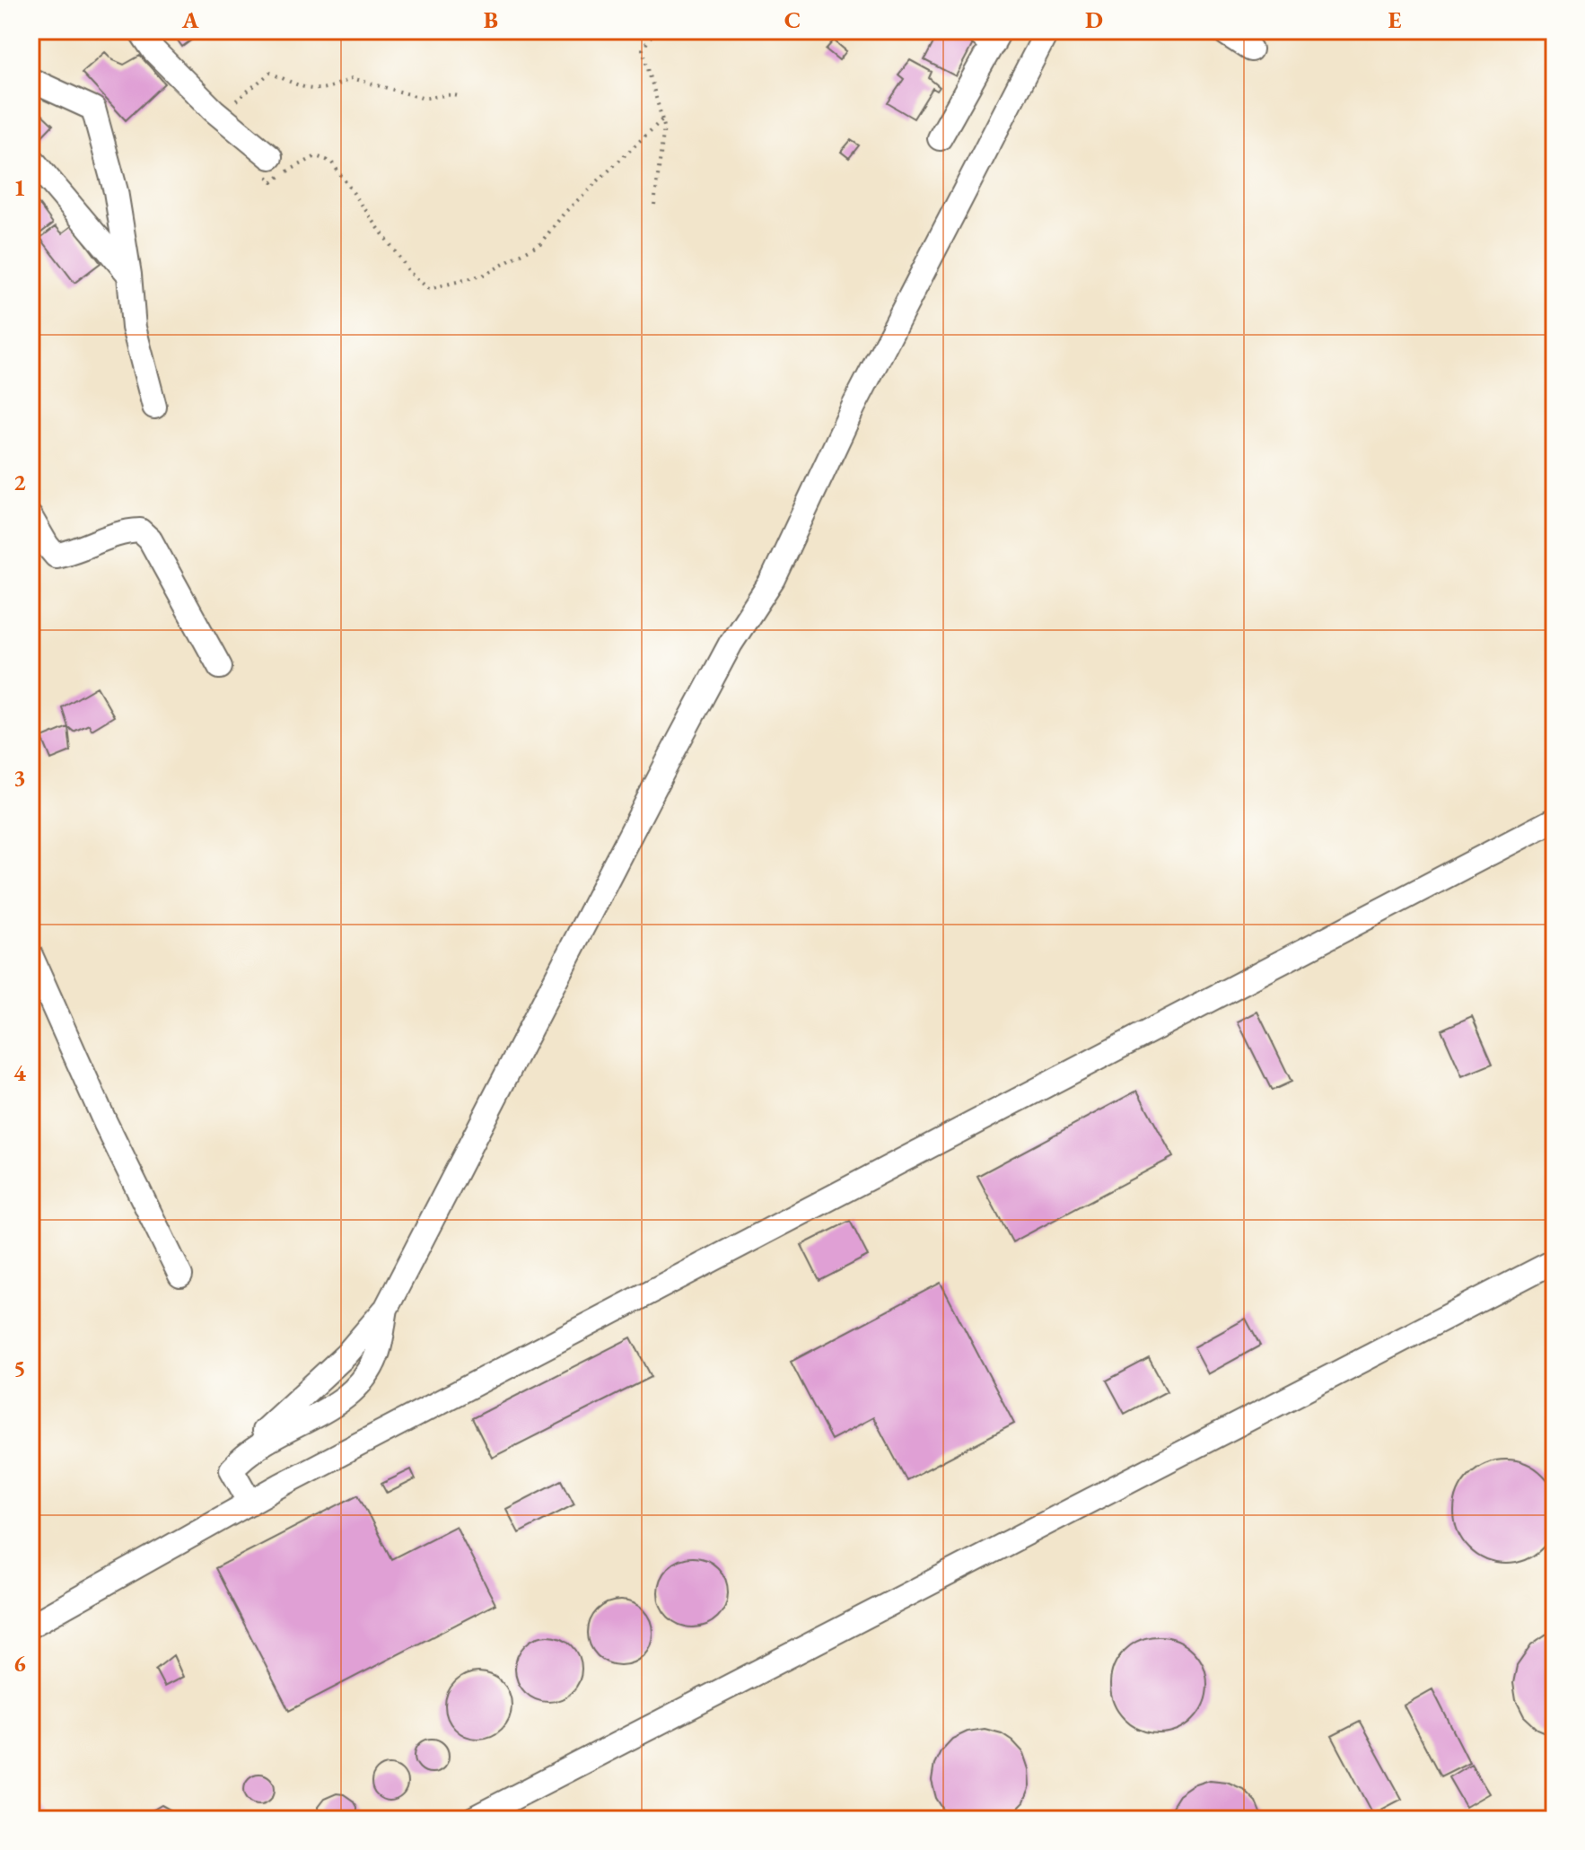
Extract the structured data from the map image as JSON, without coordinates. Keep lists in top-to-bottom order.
{
  "grid": {
    "columns": [
      "A",
      "B",
      "C",
      "D",
      "E"
    ],
    "rows": [
      "1",
      "2",
      "3",
      "4",
      "5",
      "6"
    ]
  }
}
